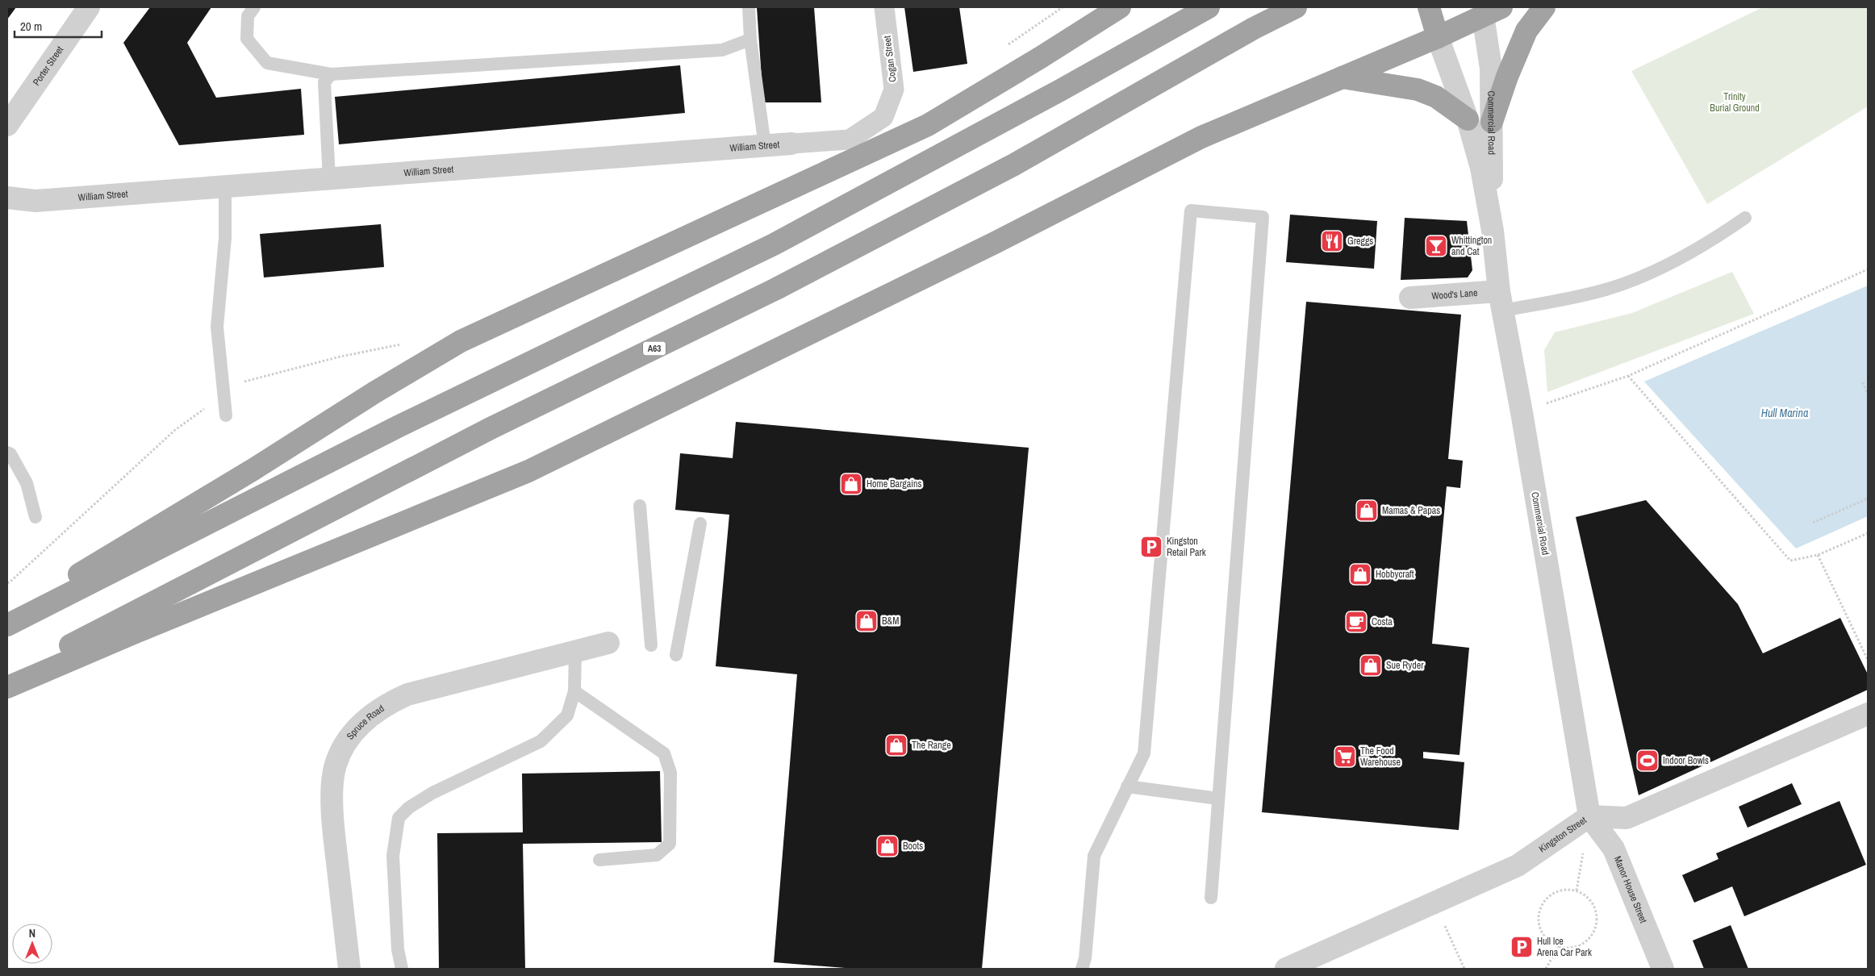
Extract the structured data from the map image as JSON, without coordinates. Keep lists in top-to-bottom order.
{
  "streets": {
    "highway": ["A63"],
    "street": [
      "Cogan Street",
      "Porter Street",
      "Commercial Road",
      "William Street",
      "Wood's Lane",
      "Spruce Road",
      "Kingston Street",
      "Manor House Street"
    ]
  },
  "crossings": [
    ["Cogan Street", "William Street"],
    ["Commercial Road", "Wood's Lane"],
    ["Commercial Road", "Kingston Street"],
    ["Commercial Road", "Manor House Street"],
    ["Kingston Street", "Manor House Street"]
  ],
  "water": ["Hull Marina"],
  "parks": ["Trinity Burial Ground"],
  "places": {
    "restaurant": ["Greggs"],
    "bar": ["Whittington and Cat"],
    "shop": [
      "Home Bargains",
      "Mamas & Papas",
      "Hobbycraft",
      "B&M",
      "Sue Ryder",
      "The Range",
      "Boots"
    ],
    "parking": ["Kingston Retail Park", "Hull Ice Arena Car Park"],
    "cafe": ["Costa"],
    "supermarket": ["The Food Warehouse"],
    "sports": ["Indoor Bowls"]
  },
  "scale_bar": "20 m",
  "north": "top"
}
